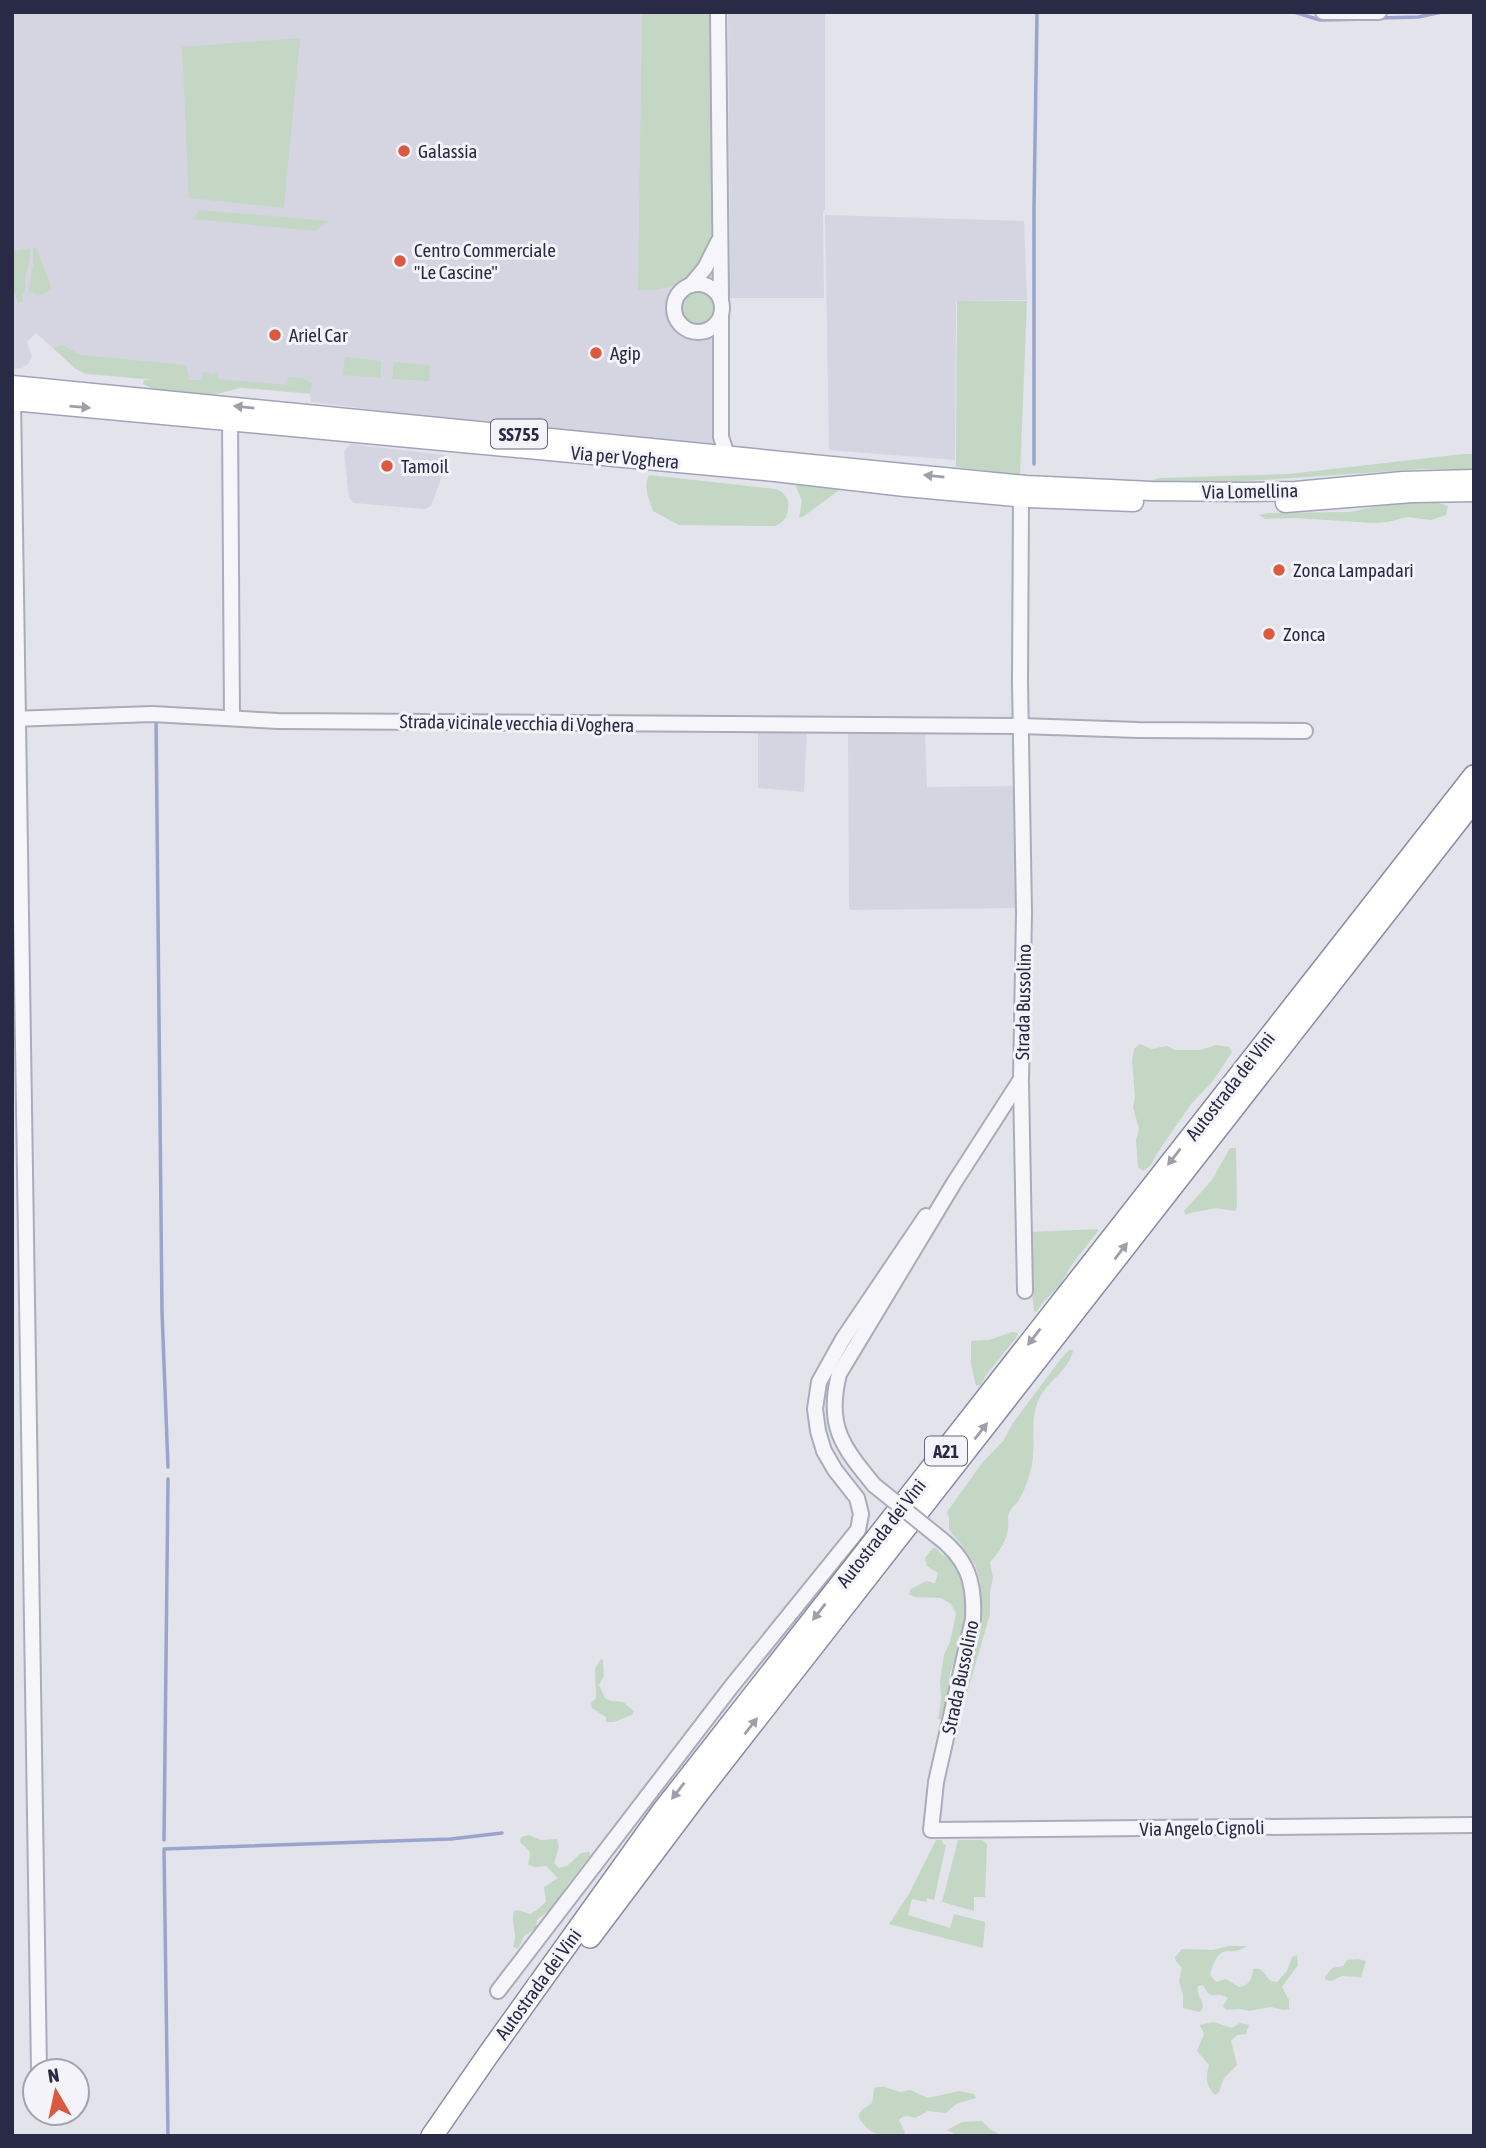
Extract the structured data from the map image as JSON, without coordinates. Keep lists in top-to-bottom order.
{
  "streets": {
    "highway": ["Autostrada dei Vini", "A21"],
    "main road": ["SS755", "Via per Voghera", "Via Lomellina"],
    "street": ["Strada vicinale vecchia di Voghera", "Strada Bussolino", "Via Angelo Cignoli"]
  },
  "crossings": [
    ["Via per Voghera", "Via Lomellina"],
    ["Via per Voghera", "Strada Bussolino"],
    ["Via Lomellina", "Strada Bussolino"],
    ["Strada vicinale vecchia di Voghera", "Strada Bussolino"],
    ["Strada Bussolino", "Via Angelo Cignoli"]
  ],
  "places": [
    "Galassia",
    "Centro Commerciale \"Le Cascine\"",
    "Ariel Car",
    "Agip",
    "Tamoil",
    "Zonca Lampadari",
    "Zonca"
  ],
  "north": "top"
}
